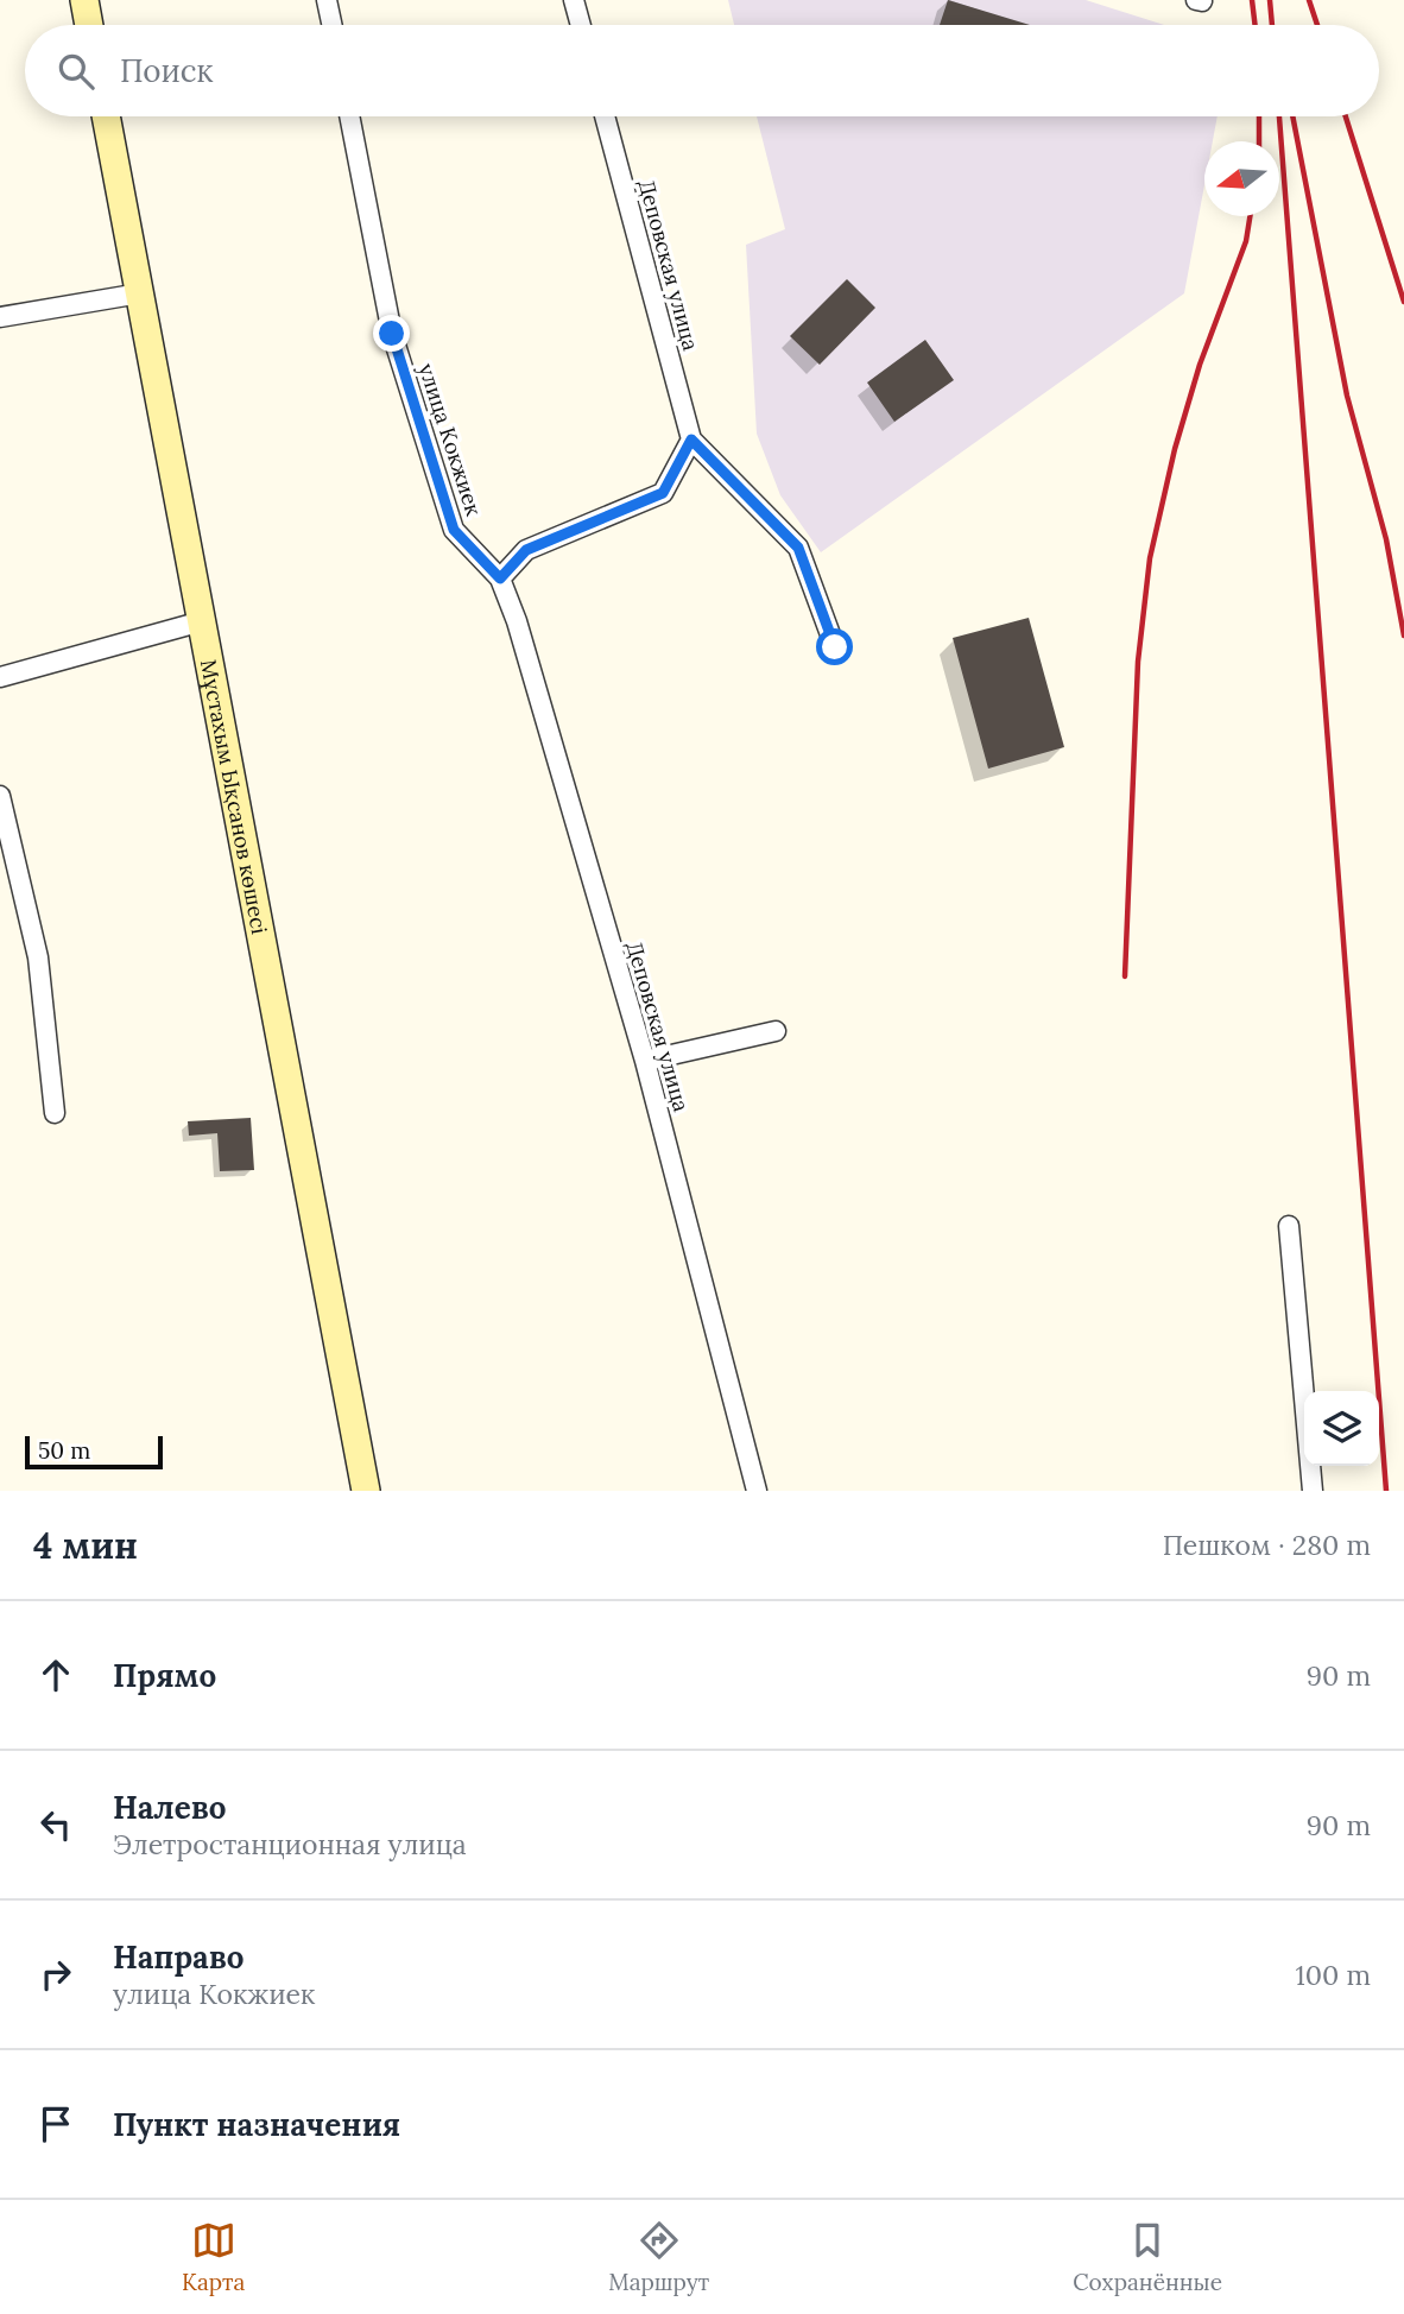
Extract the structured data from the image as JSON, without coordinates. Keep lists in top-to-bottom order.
{
  "streets": {
    "main road": ["Мұстахым Ықсанов көшесі"],
    "street": ["Деповская улица", "улица Кокжиек"]
  },
  "crossings": [
    ["Деповская улица", "улица Кокжиек"]
  ],
  "scale_bar": "50 m",
  "north": "left",
  "page": {
    "search": "Поиск",
    "scale": "50 m",
    "heading": ["4 мин", "Пешком · 280 m"],
    "list": [
      ["Прямо", "90 m"],
      ["Налево", "Элетростанционная улица", "90 m"],
      ["Направо", "улица Кокжиек", "100 m"],
      "Пункт назначения"
    ],
    "nav": ["Карта", "Маршрут", "Сохранённые"]
  }
}
